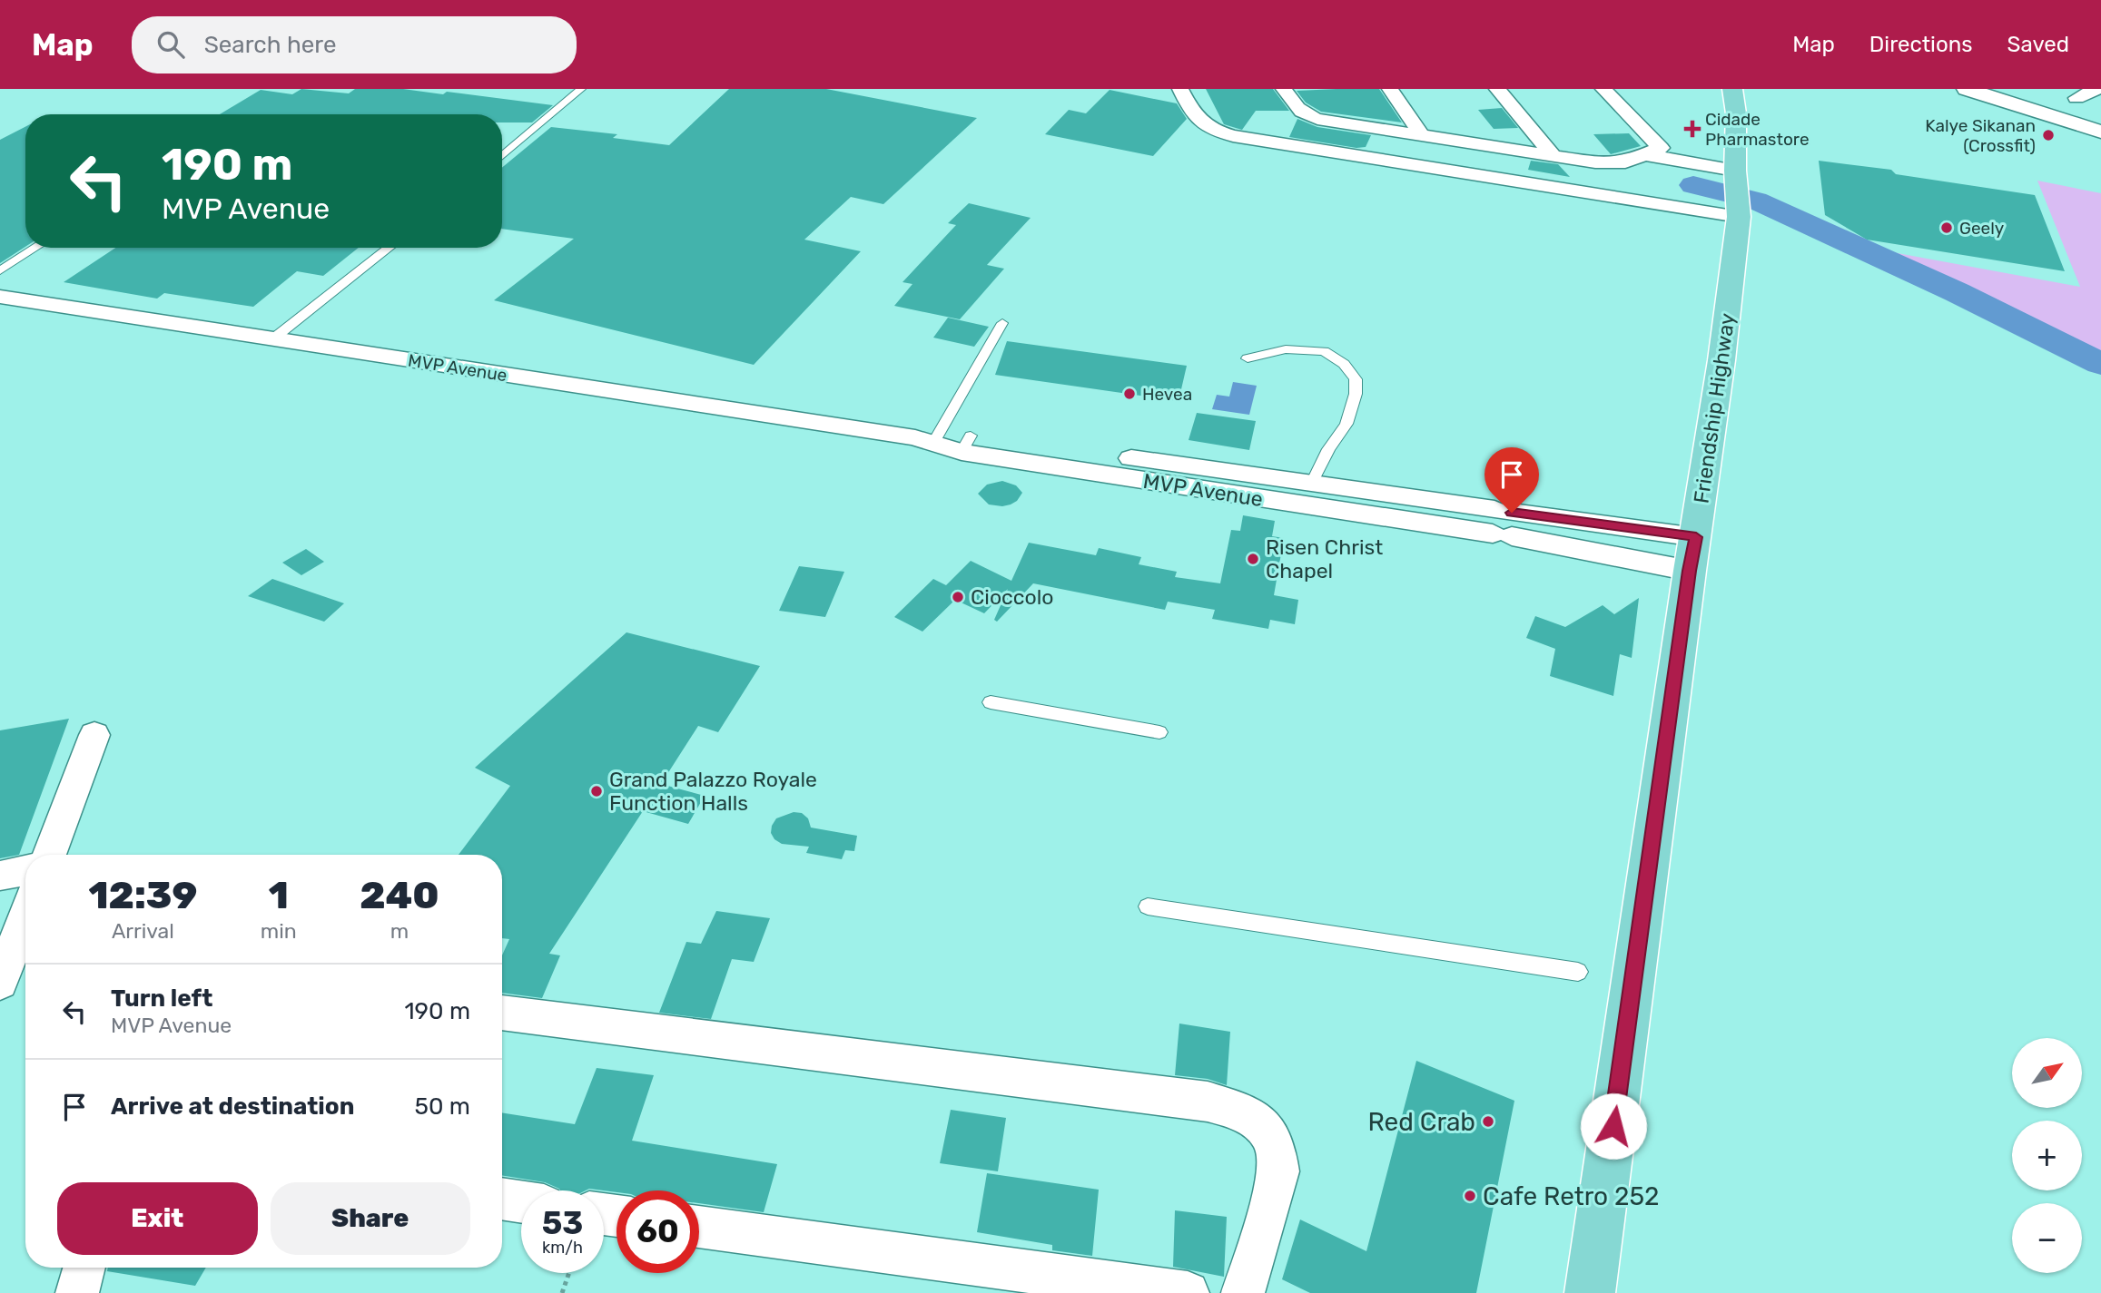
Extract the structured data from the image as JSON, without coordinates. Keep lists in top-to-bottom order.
{
  "streets": {
    "main road": ["Friendship Highway"],
    "street": ["MVP Avenue"]
  },
  "crossings": [
    ["MVP Avenue", "Friendship Highway"]
  ],
  "places": {
    "health": ["Cidade Pharmastore"],
    "other": [
      "Kalye Sikanan (Crossfit)",
      "Geely",
      "Hevea",
      "Risen Christ Chapel",
      "Cioccolo",
      "Grand Palazzo Royale Function Halls",
      "Red Crab",
      "Cafe Retro 252"
    ]
  },
  "north": "top right",
  "page": {
    "header": "Map",
    "search": "Search here",
    "nav": ["Map", "Directions", "Saved"],
    "turn": ["190 m", "MVP Avenue"],
    "eta": [
      "12:39",
      "Arrival",
      "1",
      "min",
      "240",
      "m"
    ],
    "list": [
      {
        "name": "Turn left",
        "note": "MVP Avenue",
        "value": "190 m"
      },
      {
        "name": "Arrive at destination",
        "value": "50 m"
      }
    ],
    "map_buttons": ["+", "−"],
    "buttons": ["Exit", "Share"],
    "speed": "53 km/h",
    "limit": "60"
  }
}
